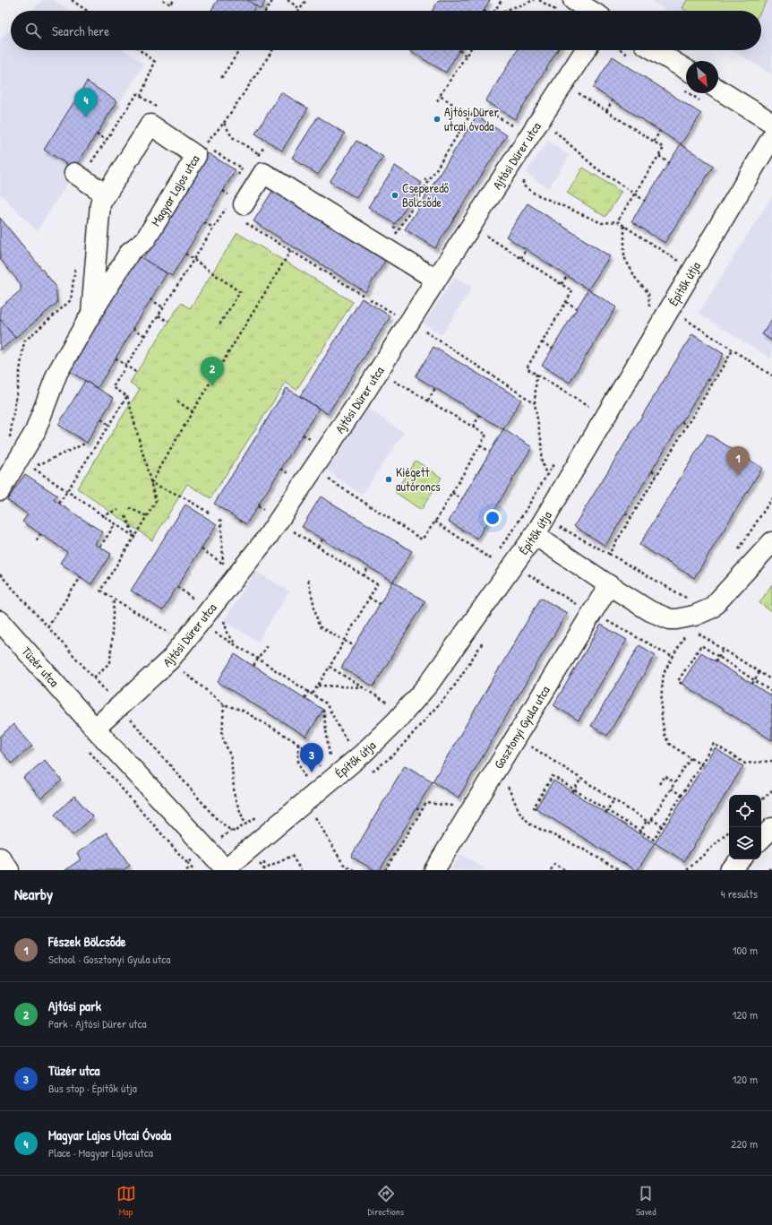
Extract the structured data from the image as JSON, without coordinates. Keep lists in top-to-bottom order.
{
  "streets": {
    "street": [
      "Ajtósi Dürer utca",
      "Magyar Lajos utca",
      "Építők útja",
      "Tüzér utca",
      "Gosztonyi Gyula utca"
    ]
  },
  "crossings": [
    ["Ajtósi Dürer utca", "Tüzér utca"],
    ["Építők útja", "Tüzér utca"]
  ],
  "places": ["Ajtósi Dürer utcai óvoda", "Cseperedő Bölcsőde", "Kiégett autóroncs"],
  "north": "bottom right",
  "page": {
    "search": "Search here",
    "pins": [
      "4",
      "2",
      "1",
      "3"
    ],
    "heading": ["Nearby", "4 results"],
    "list": [
      {
        "mark": "1",
        "name": "Fészek Bölcsőde",
        "note": "School · Gosztonyi Gyula utca",
        "value": "100 m"
      },
      {
        "mark": "2",
        "name": "Ajtósi park",
        "note": "Park · Ajtósi Dürer utca",
        "value": "120 m"
      },
      {
        "mark": "3",
        "name": "Tüzér utca",
        "note": "Bus stop · Építők útja",
        "value": "120 m"
      },
      {
        "mark": "4",
        "name": "Magyar Lajos Utcai Óvoda",
        "note": "Place · Magyar Lajos utca",
        "value": "220 m"
      }
    ],
    "nav": ["Map", "Directions", "Saved"]
  }
}
